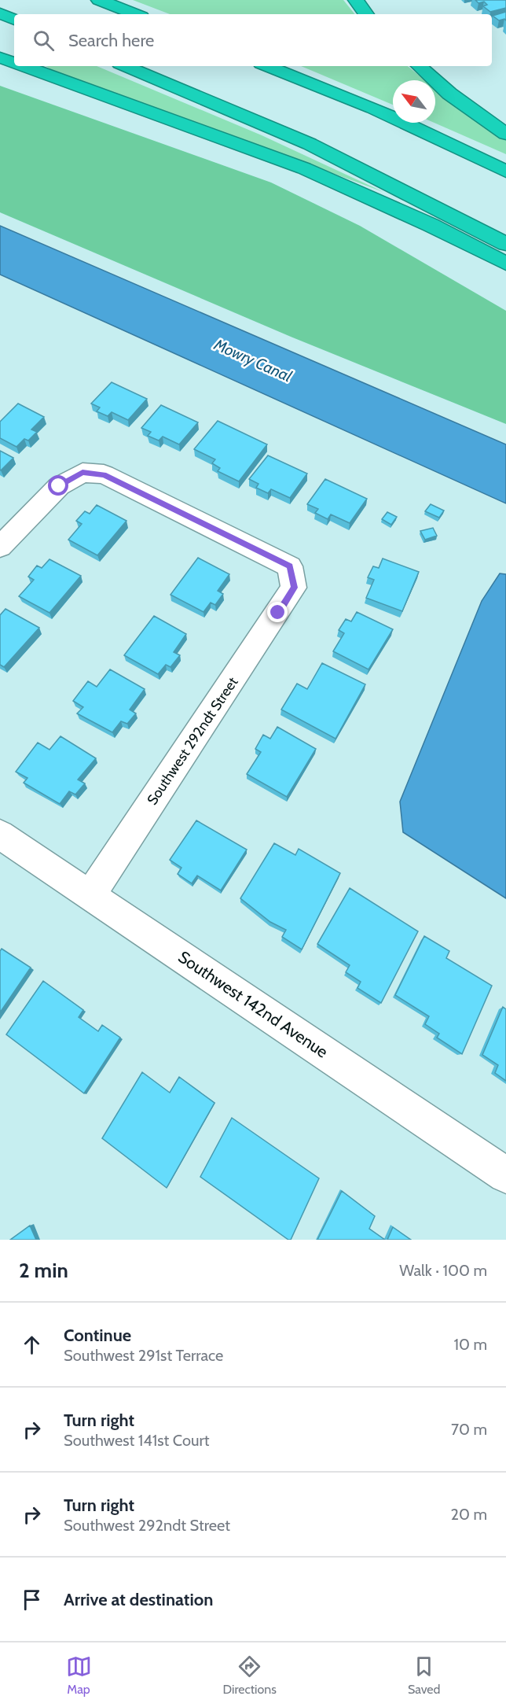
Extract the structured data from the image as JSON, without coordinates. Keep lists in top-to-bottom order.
{
  "streets": {
    "street": ["Southwest 292ndt Street", "Southwest 142nd Avenue"]
  },
  "crossings": [
    ["Southwest 292ndt Street", "Southwest 142nd Avenue"]
  ],
  "water": ["Mowry Canal"],
  "north": "top left",
  "page": {
    "search": "Search here",
    "heading": ["2 min", "Walk · 100 m"],
    "list": [
      ["Continue", "Southwest 291st Terrace", "10 m"],
      ["Turn right", "Southwest 141st Court", "70 m"],
      ["Turn right", "Southwest 292ndt Street", "20 m"],
      "Arrive at destination"
    ],
    "nav": ["Map", "Directions", "Saved"]
  }
}
